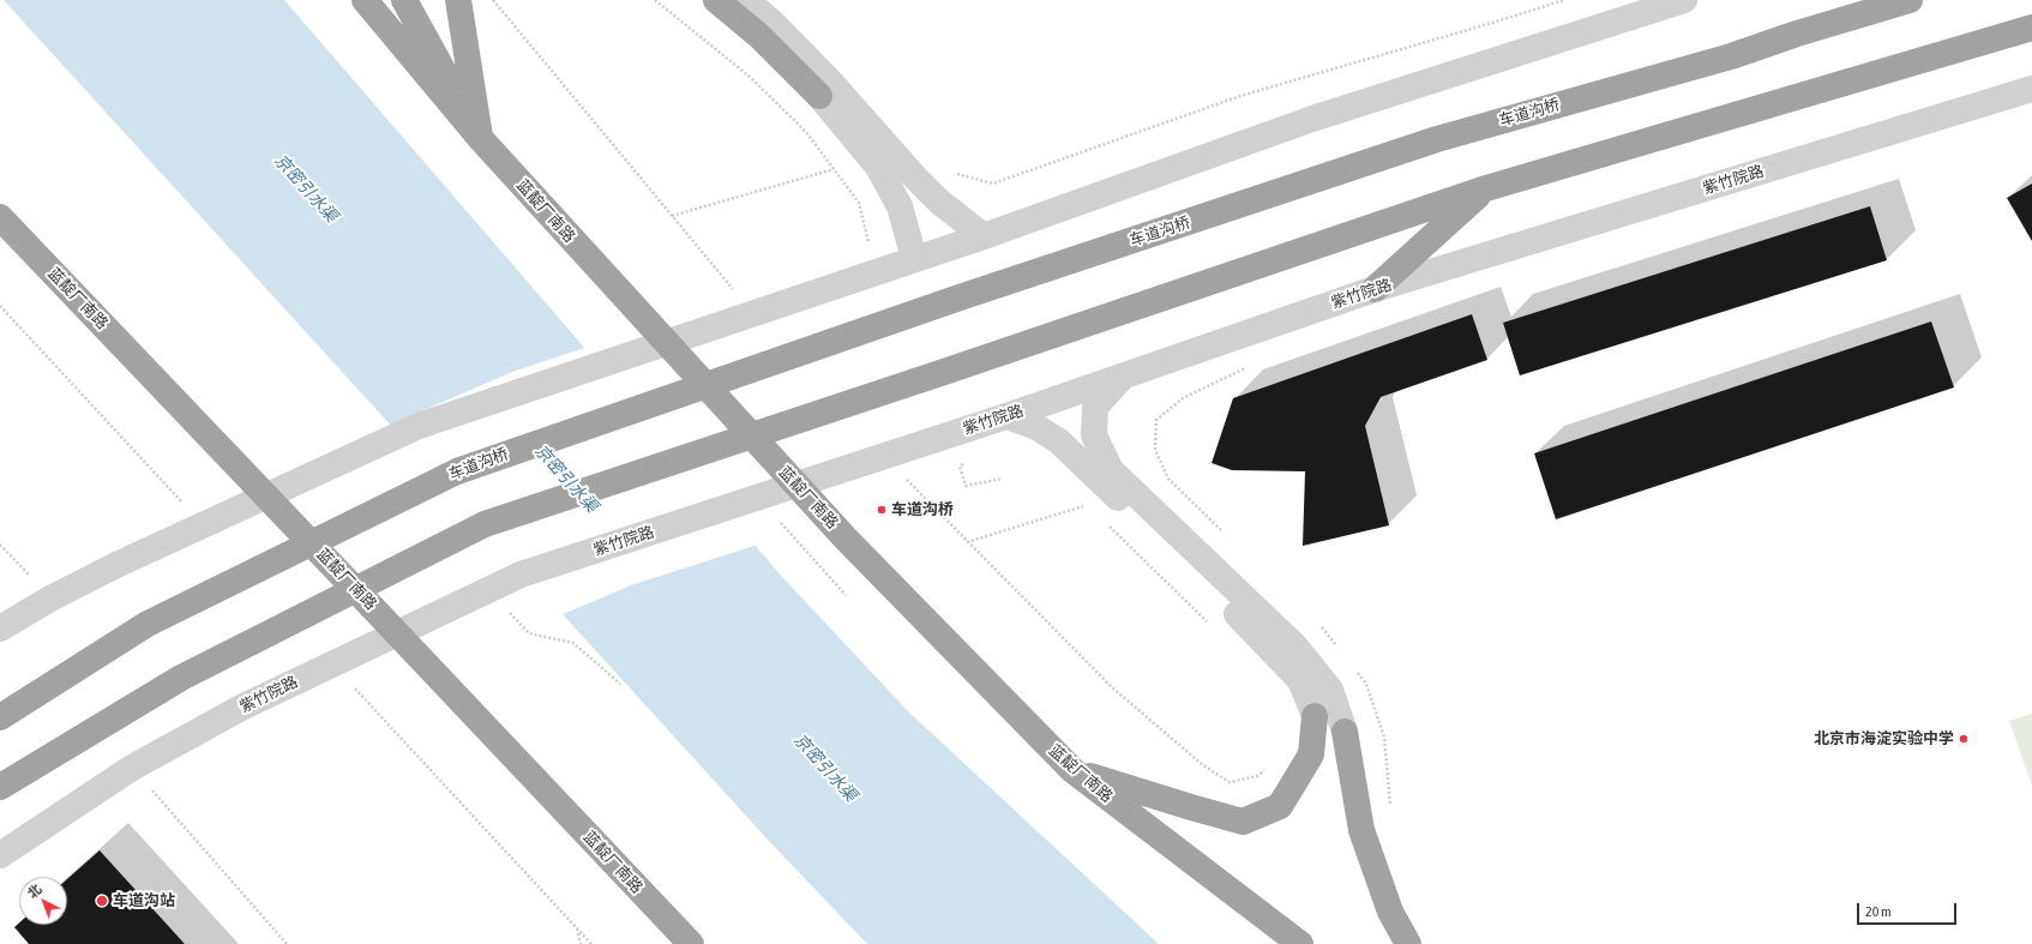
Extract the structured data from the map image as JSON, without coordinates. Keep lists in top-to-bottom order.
{
  "streets": {
    "highway": ["车道沟桥", "蓝靛厂南路"],
    "street": ["紫竹院路"]
  },
  "water": ["京密引水渠"],
  "places": ["车道沟桥", "北京市海淀实验中学", "车道沟站"],
  "scale_bar": "20 m",
  "north": "top left"
}
